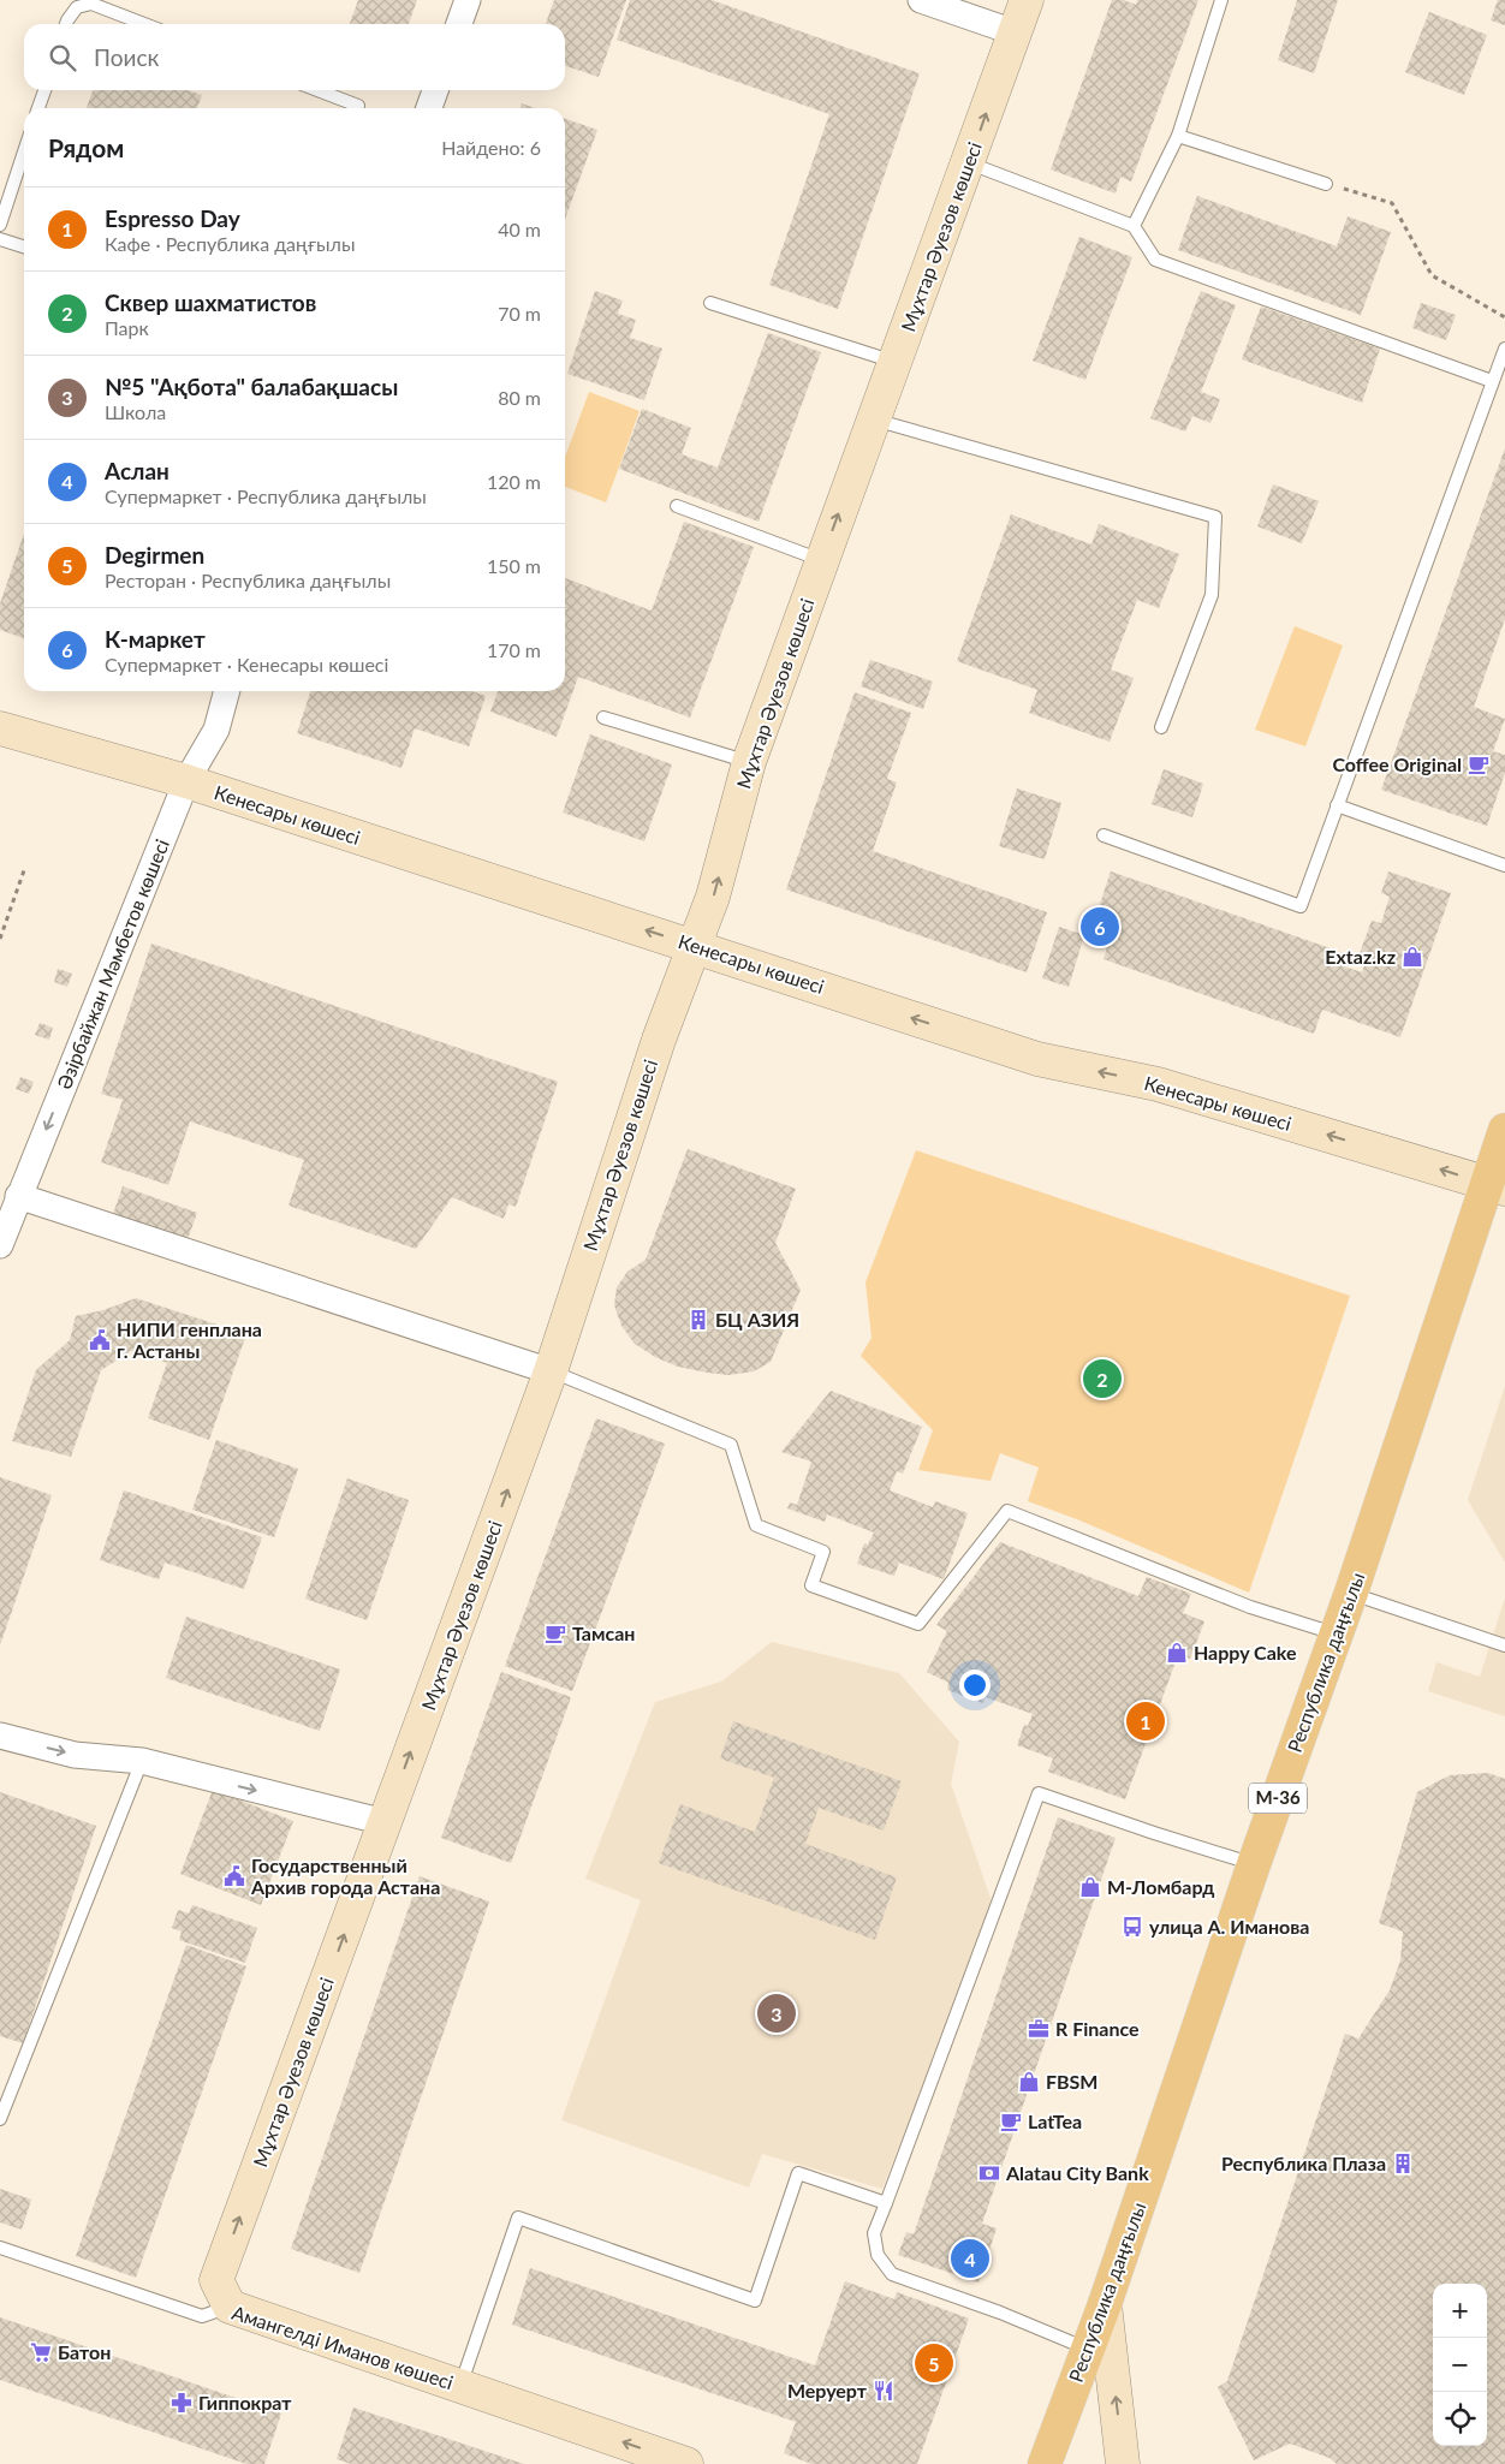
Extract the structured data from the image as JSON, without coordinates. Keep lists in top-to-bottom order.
{
  "streets": {
    "main road": ["Республика даңғылы", "M-36"],
    "street": [
      "Мұхтар Әуезов көшесі",
      "Кенесары көшесі",
      "Әзірбайжан Мәмбетов көшесі",
      "Амангелді Иманов көшесі"
    ]
  },
  "crossings": [
    ["Мұхтар Әуезов көшесі", "Кенесары көшесі"],
    ["Мұхтар Әуезов көшесі", "Амангелді Иманов көшесі"],
    ["Кенесары көшесі", "Әзірбайжан Мәмбетов көшесі"],
    ["Кенесары көшесі", "Республика даңғылы"]
  ],
  "one_way": ["Мұхтар Әуезов көшесі", "Кенесары көшесі", "Әзірбайжан Мәмбетов көшесі"],
  "places": {
    "cafe": ["Coffee Original", "Тамсан", "LatTea"],
    "shop": [
      "Extaz.kz",
      "Happy Cake",
      "М-Ломбард",
      "FBSM"
    ],
    "building": ["БЦ АЗИЯ", "Республика Плаза"],
    "public building": ["НИПИ генплана г. Астаны", "Государственный Архив города Астана"],
    "bus stop": ["улица А. Иманова"],
    "office": ["R Finance"],
    "bank": ["Alatau City Bank"],
    "supermarket": ["Батон"],
    "restaurant": ["Меруерт"],
    "pharmacy": ["Гиппократ"]
  },
  "page": {
    "search": "Поиск",
    "heading": ["Рядом", "Найдено: 6"],
    "list": [
      {
        "mark": "1",
        "name": "Espresso Day",
        "note": "Кафе · Республика даңғылы",
        "value": "40 m"
      },
      {
        "mark": "2",
        "name": "Сквер шахматистов",
        "note": "Парк",
        "value": "70 m"
      },
      {
        "mark": "3",
        "name": "№5 \"Ақбота\" балабақшасы",
        "note": "Школа",
        "value": "80 m"
      },
      {
        "mark": "4",
        "name": "Аслан",
        "note": "Супермаркет · Республика даңғылы",
        "value": "120 m"
      },
      {
        "mark": "5",
        "name": "Degirmen",
        "note": "Ресторан · Республика даңғылы",
        "value": "150 m"
      },
      {
        "mark": "6",
        "name": "К-маркет",
        "note": "Супермаркет · Кенесары көшесі",
        "value": "170 m"
      }
    ],
    "pins": [
      "6",
      "2",
      "1",
      "3",
      "4",
      "5"
    ],
    "map_buttons": ["+", "−"]
  }
}
